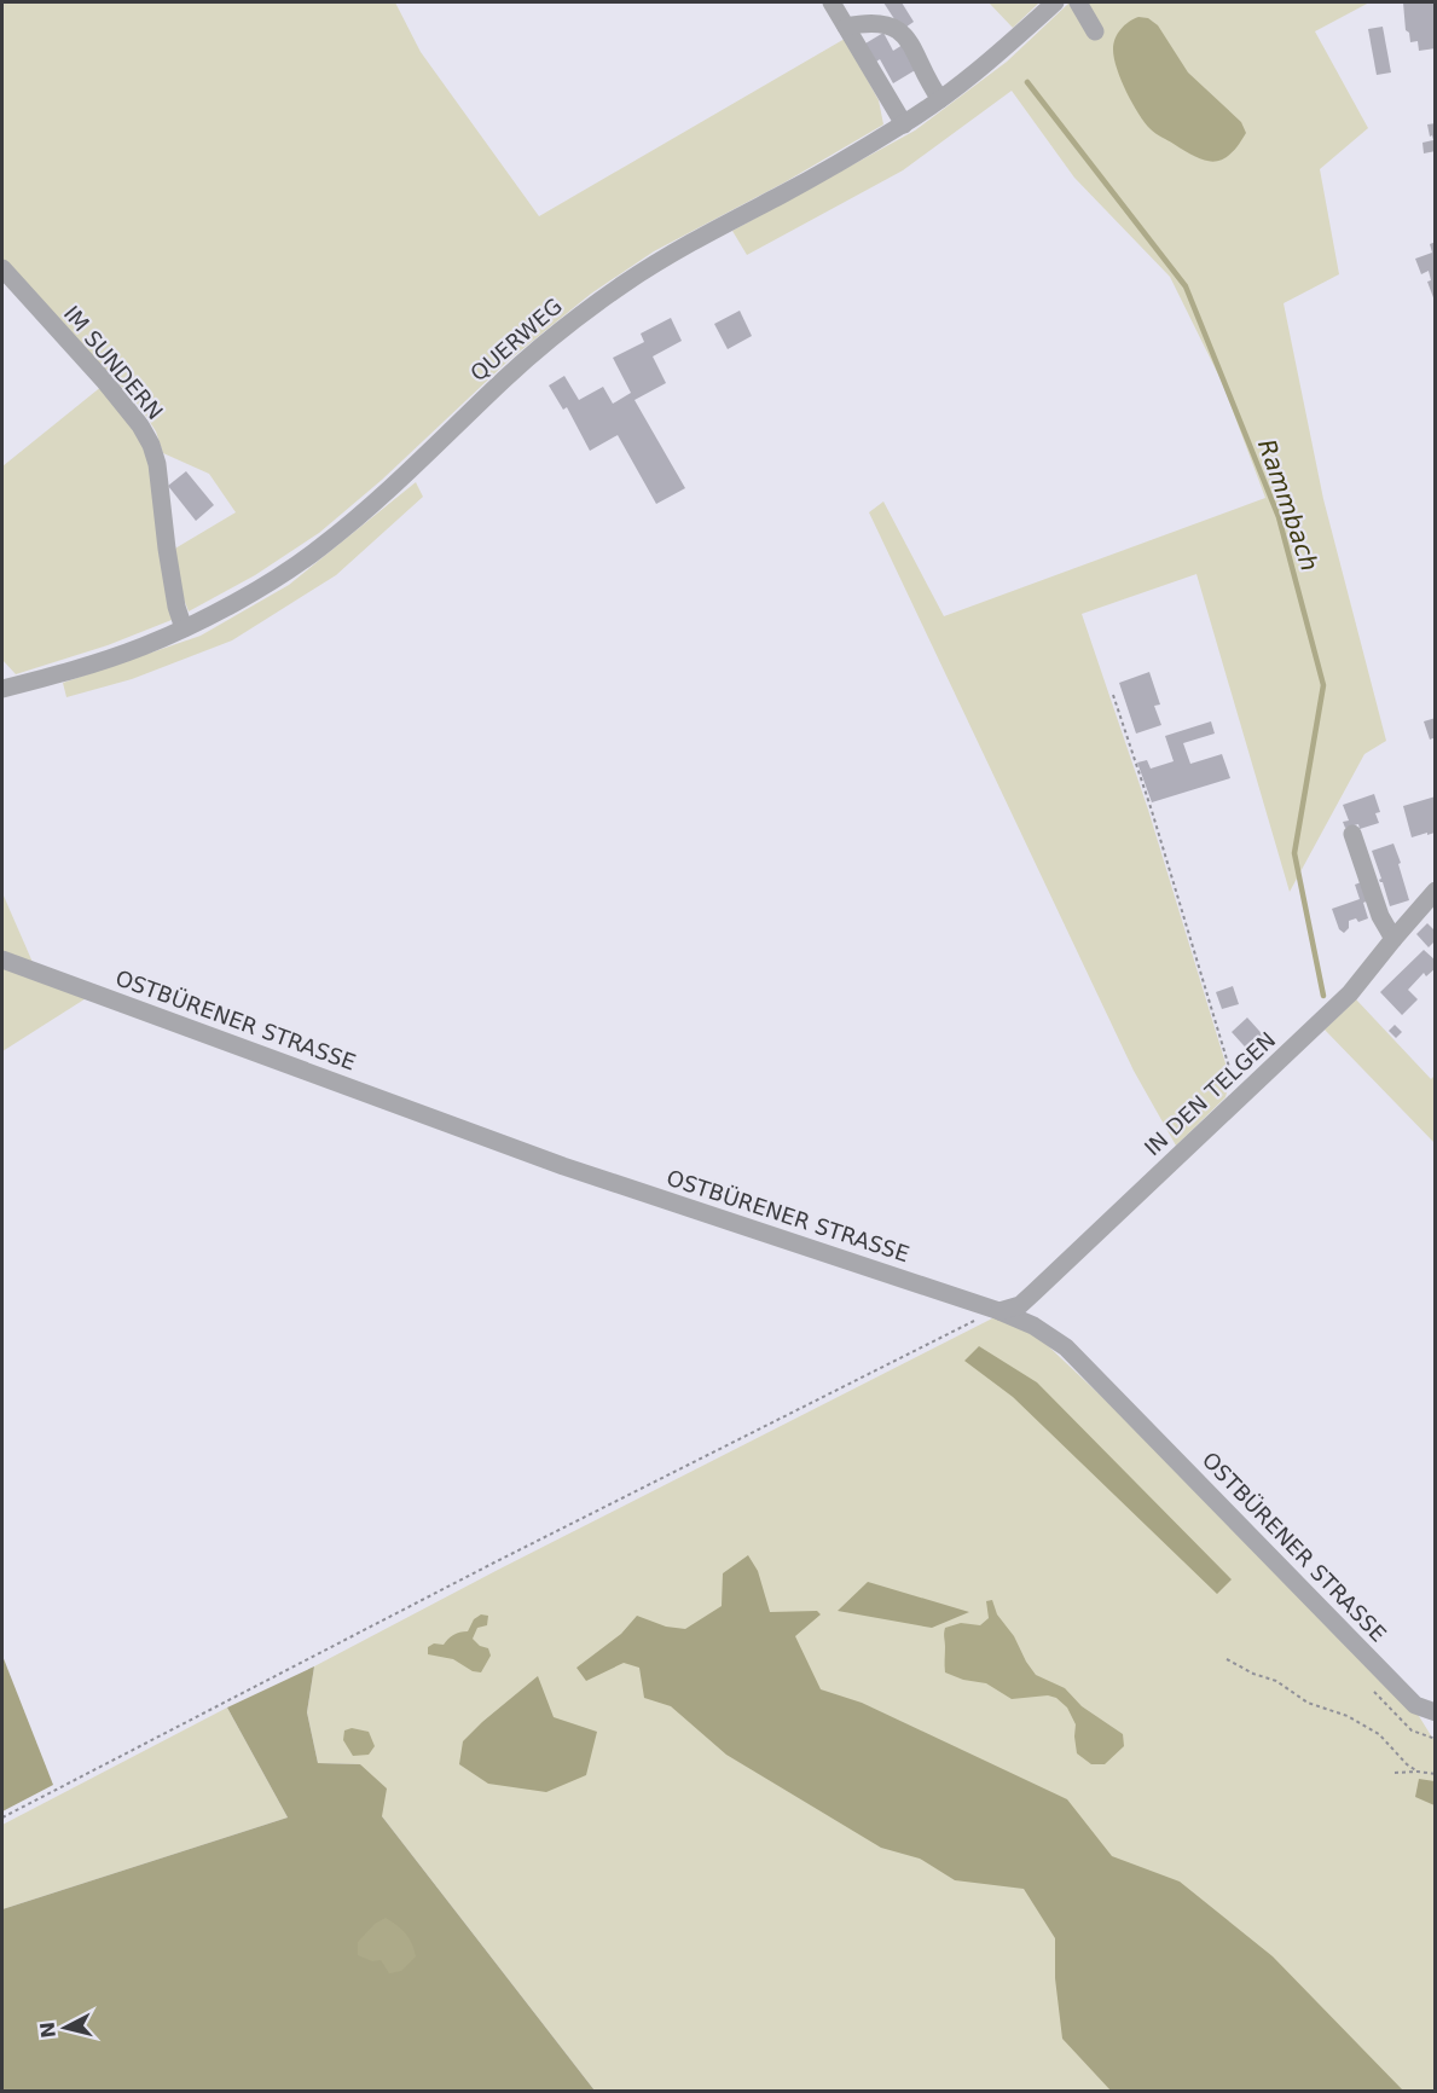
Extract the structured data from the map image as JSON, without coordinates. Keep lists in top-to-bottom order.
{
  "streets": {
    "street": [
      "QUERWEG",
      "IM SUNDERN",
      "OSTBÜRENER STRASSE",
      "IN DEN TELGEN"
    ]
  },
  "crossings": [
    ["QUERWEG", "IM SUNDERN"],
    ["OSTBÜRENER STRASSE", "IN DEN TELGEN"]
  ],
  "water": ["Rammbach"],
  "north": "left"
}
